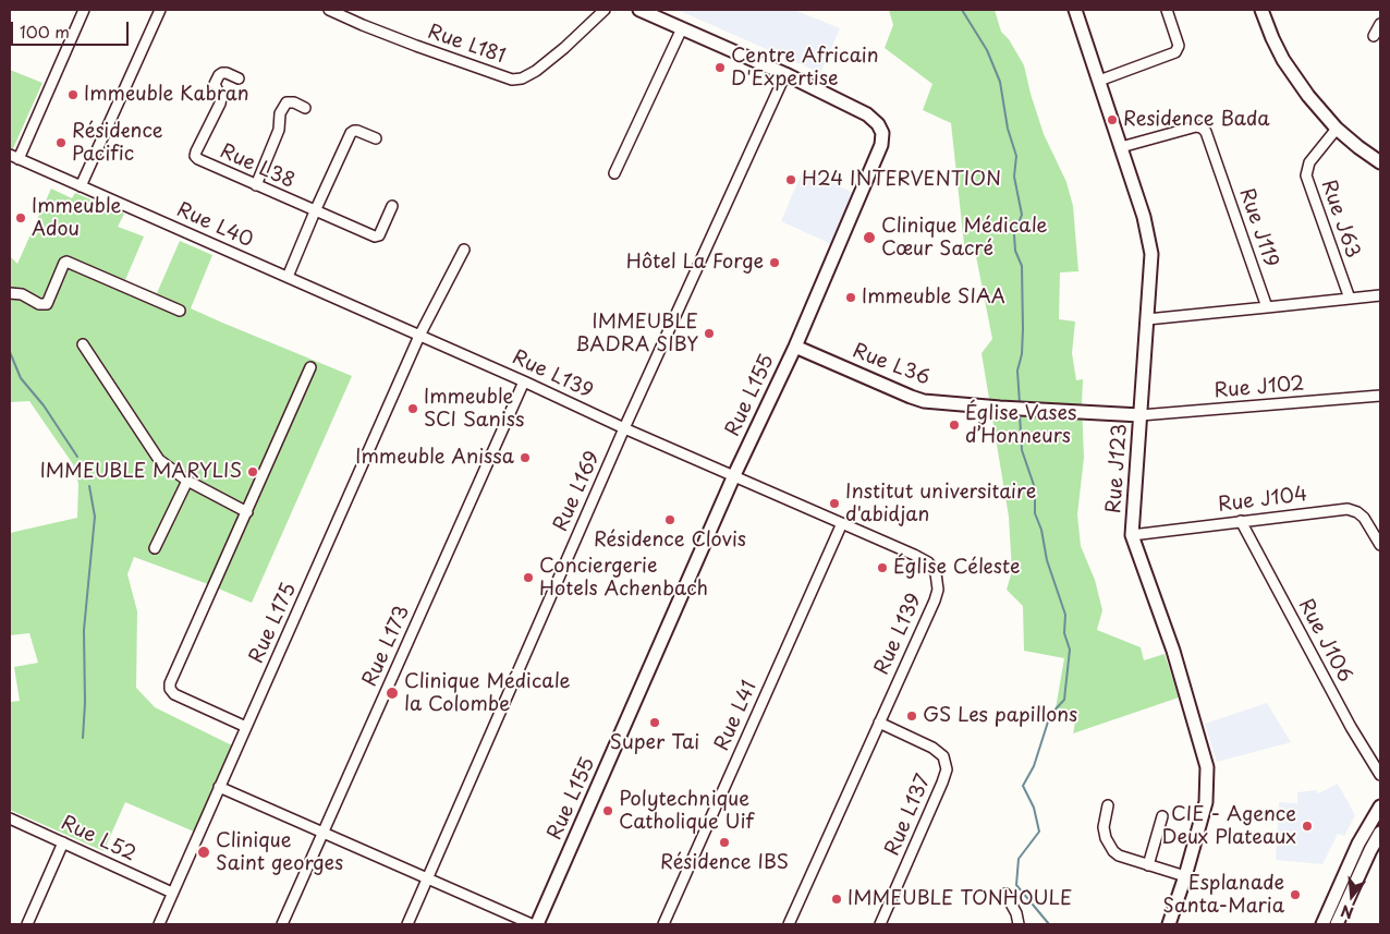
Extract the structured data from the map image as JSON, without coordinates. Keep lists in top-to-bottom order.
{
  "streets": {
    "street": [
      "Rue L181",
      "Rue L38",
      "Rue J63",
      "Rue L40",
      "Rue J119",
      "Rue L36",
      "Rue L139",
      "Rue J102",
      "Rue L155",
      "Rue J123",
      "Rue L169",
      "Rue J104",
      "Rue L175",
      "Rue J106",
      "Rue L173",
      "Rue L41",
      "Rue L137",
      "Rue L52"
    ]
  },
  "crossings": [
    ["Rue L40", "Rue L139"],
    ["Rue J119", "Rue J123"],
    ["Rue L36", "Rue J102"],
    ["Rue L36", "Rue L155"],
    ["Rue L36", "Rue J123"],
    ["Rue L139", "Rue L155"],
    ["Rue L139", "Rue L169"],
    ["Rue L139", "Rue L175"],
    ["Rue L139", "Rue L173"],
    ["Rue L139", "Rue L41"],
    ["Rue L139", "Rue L137"],
    ["Rue J102", "Rue J123"],
    ["Rue L155", "Rue L169"],
    ["Rue J123", "Rue J104"],
    ["Rue J104", "Rue J106"],
    ["Rue L175", "Rue L52"]
  ],
  "places": [
    "Centre Africain D'Expertise",
    "Immeuble Kabran",
    "Residence Bada",
    "Résidence Pacific",
    "H24 INTERVENTION",
    "Immeuble Adou",
    "Clinique Médicale Cœur Sacré",
    "Hôtel La Forge",
    "Immeuble SIAA",
    "IMMEUBLE BADRA SIBY",
    "Immeuble SCI Saniss",
    "Église Vases d’Honneurs",
    "Immeuble Anissa",
    "IMMEUBLE MARYLIS",
    "Institut universitaire d'abidjan",
    "Résidence Clovis",
    "Église Céleste",
    "Conciergerie Hotels Achenbach",
    "Clinique Médicale la Colombe",
    "GS Les papillons",
    "Super Tai",
    "Polytechnique Catholique Uif",
    "CIE - Agence Deux Plateaux",
    "Résidence IBS",
    "Clinique Saint georges",
    "Esplanade Santa-Maria",
    "IMMEUBLE TONHOULE"
  ],
  "scale_bar": "100 m",
  "north": "bottom"
}
